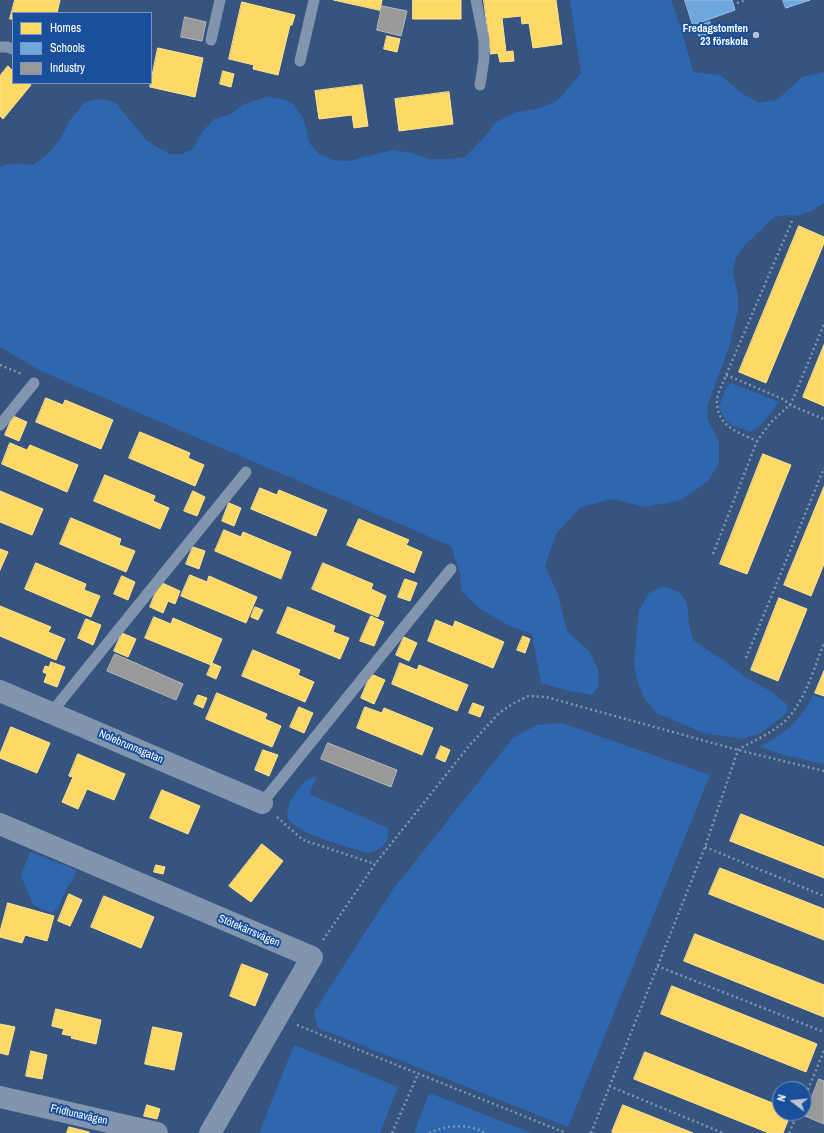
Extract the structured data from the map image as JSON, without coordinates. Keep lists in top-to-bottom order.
{
  "streets": {
    "street": ["Nolebrunnsgatan", "Stötekärrsvägen", "Fridtunavägen"]
  },
  "places": ["Fredagstomten 23 förskola"],
  "legend": ["Homes", "Schools", "Industry"],
  "north": "left"
}
